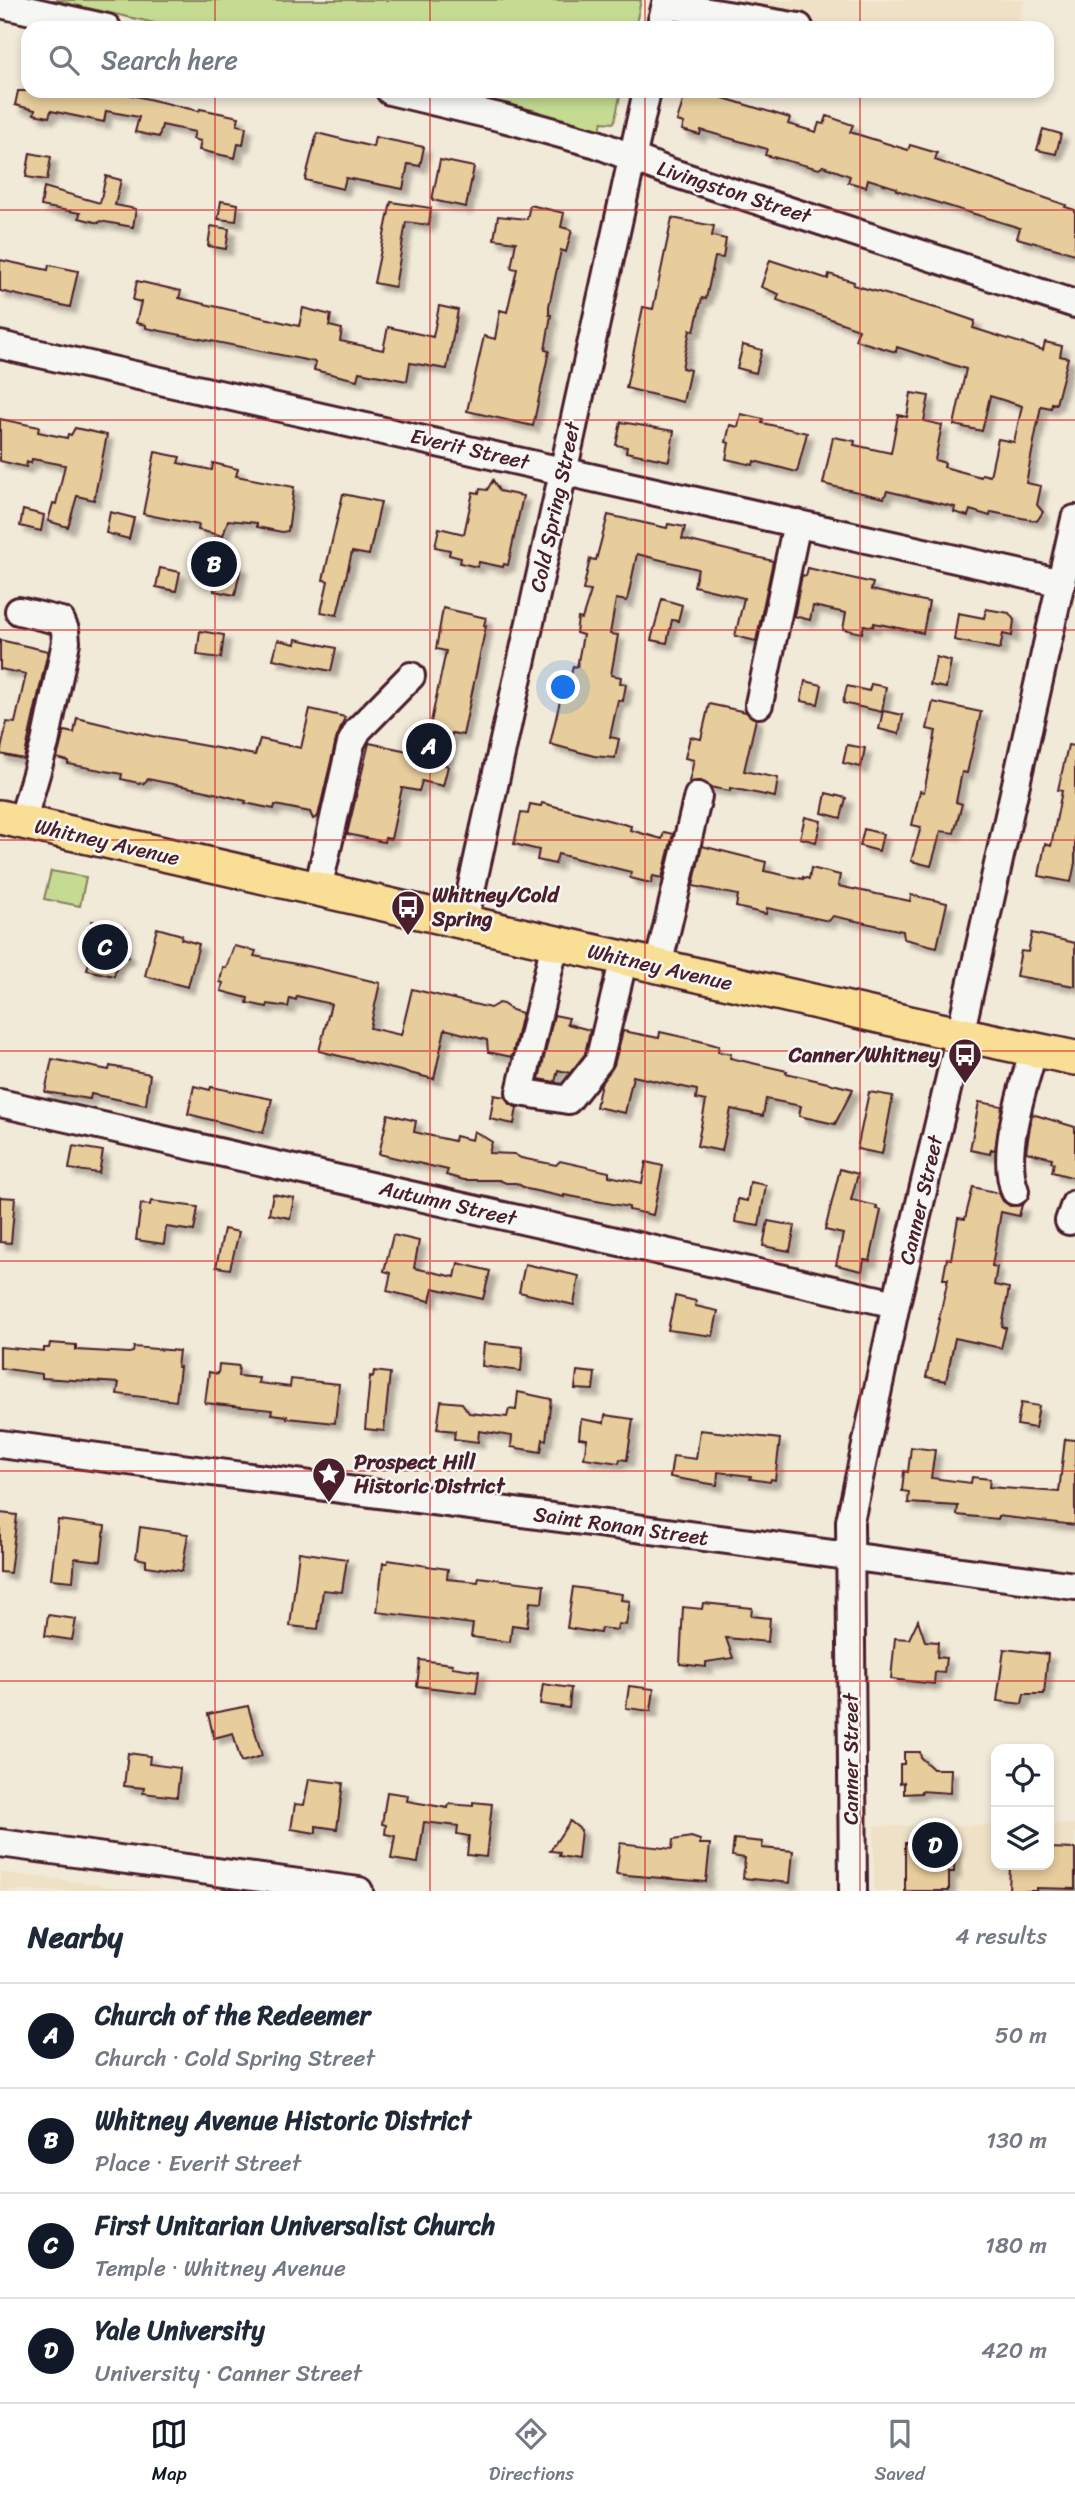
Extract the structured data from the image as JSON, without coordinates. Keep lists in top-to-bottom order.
{
  "streets": {
    "main road": ["Whitney Avenue"],
    "street": [
      "Livingston Street",
      "Everit Street",
      "Cold Spring Street",
      "Canner Street",
      "Autumn Street",
      "Saint Ronan Street"
    ]
  },
  "crossings": [
    ["Livingston Street", "Cold Spring Street"],
    ["Everit Street", "Cold Spring Street"],
    ["Everit Street", "Canner Street"],
    ["Cold Spring Street", "Whitney Avenue"],
    ["Whitney Avenue", "Canner Street"],
    ["Canner Street", "Autumn Street"],
    ["Canner Street", "Saint Ronan Street"]
  ],
  "places": {
    "bus stop": ["Whitney/Cold Spring", "Canner/Whitney"],
    "place": ["Prospect Hill Historic District"]
  },
  "page": {
    "search": "Search here",
    "pins": [
      "B",
      "A",
      "C",
      "D"
    ],
    "heading": ["Nearby", "4 results"],
    "list": [
      {
        "mark": "A",
        "name": "Church of the Redeemer",
        "note": "Church · Cold Spring Street",
        "value": "50 m"
      },
      {
        "mark": "B",
        "name": "Whitney Avenue Historic District",
        "note": "Place · Everit Street",
        "value": "130 m"
      },
      {
        "mark": "C",
        "name": "First Unitarian Universalist Church",
        "note": "Temple · Whitney Avenue",
        "value": "180 m"
      },
      {
        "mark": "D",
        "name": "Yale University",
        "note": "University · Canner Street",
        "value": "420 m"
      }
    ],
    "nav": ["Map", "Directions", "Saved"]
  }
}
